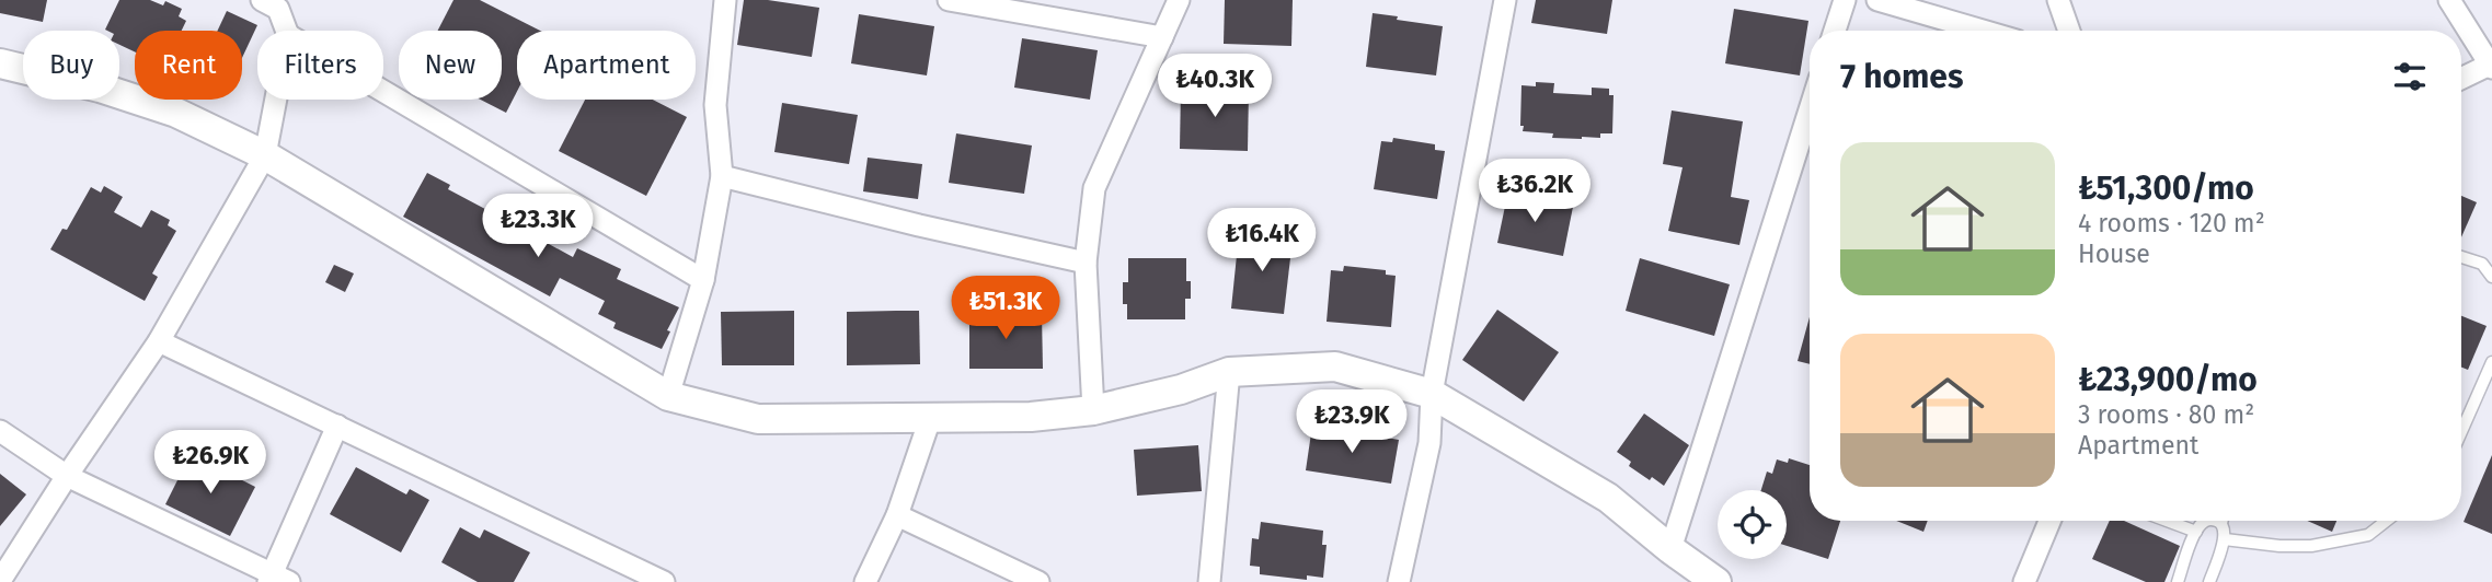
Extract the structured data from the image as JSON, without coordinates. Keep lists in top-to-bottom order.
{
  "page": {
    "chip": [
      "Buy",
      "Rent",
      "Filters",
      "New",
      "Apartment"
    ],
    "heading": "7 homes",
    "price": [
      "₺40.3K",
      "₺36.2K",
      "₺23.3K",
      "₺16.4K",
      "₺51.3K",
      "₺23.9K",
      "₺26.9K"
    ],
    "list": [
      {
        "name": "₺51,300/mo",
        "note": "4 rooms · 120 m² · House"
      },
      {
        "name": "₺23,900/mo",
        "note": "3 rooms · 80 m² · Apartment"
      }
    ]
  }
}
